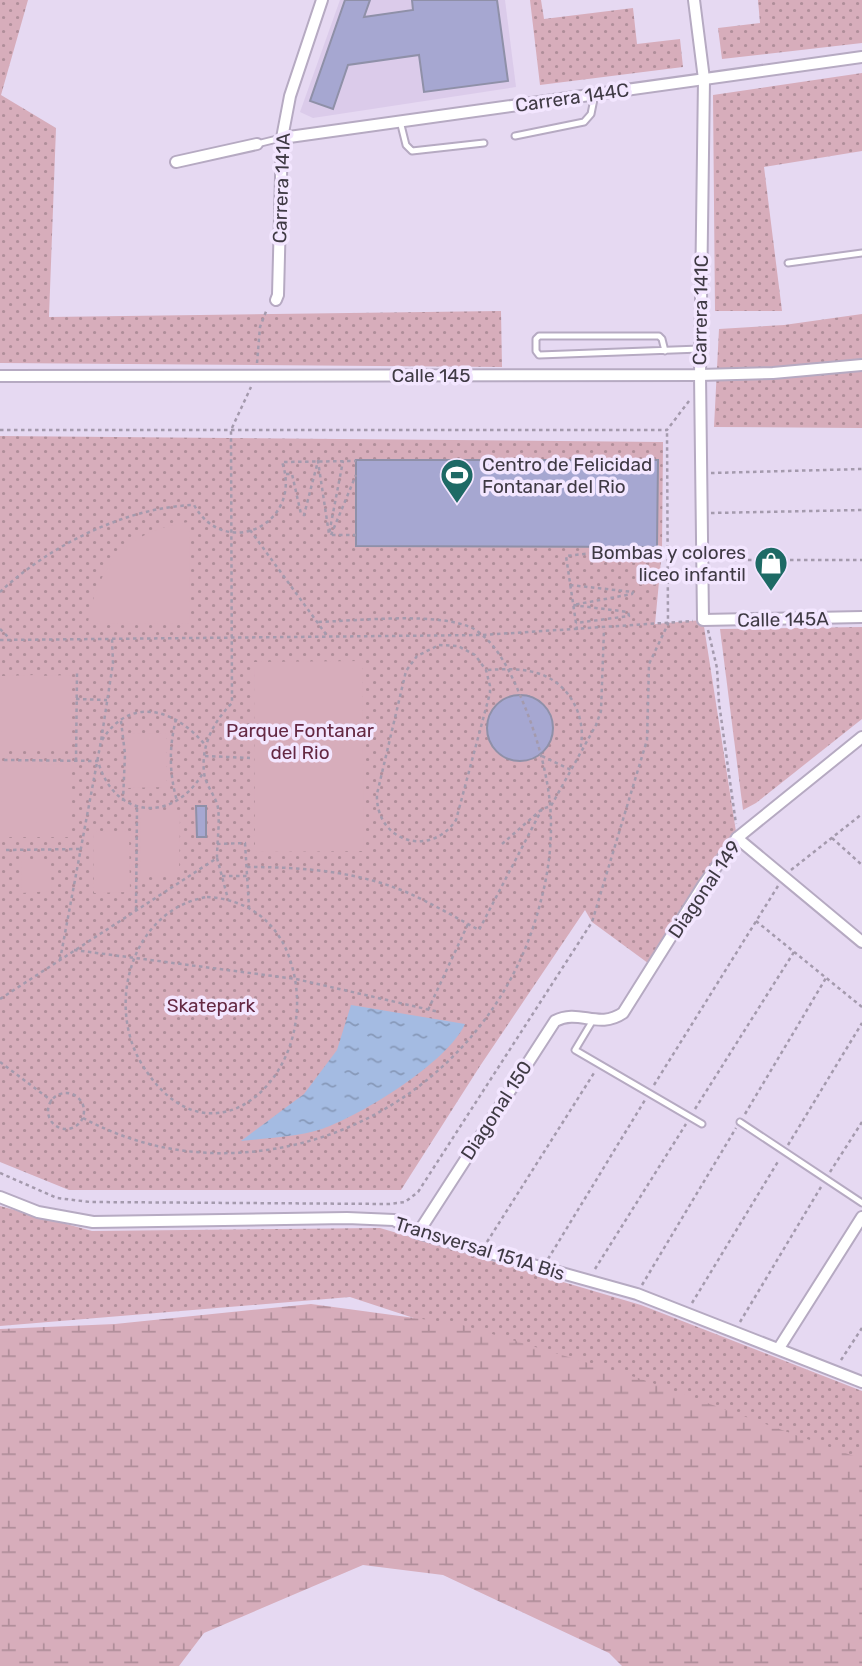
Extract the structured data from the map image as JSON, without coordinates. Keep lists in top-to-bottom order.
{
  "streets": {
    "street": [
      "Carrera 144C",
      "Carrera 141A",
      "Carrera 141C",
      "Calle 145",
      "Calle 145A",
      "Diagonal 149",
      "Diagonal 150",
      "Transversal 151A Bis"
    ]
  },
  "crossings": [
    ["Carrera 144C", "Carrera 141A"],
    ["Carrera 144C", "Carrera 141C"],
    ["Carrera 141C", "Calle 145"],
    ["Carrera 141C", "Calle 145A"],
    ["Diagonal 149", "Diagonal 150"],
    ["Diagonal 150", "Transversal 151A Bis"]
  ],
  "parks": ["Parque Fontanar del Rio", "Skatepark"],
  "places": {
    "sports": ["Centro de Felicidad Fontanar del Rio"],
    "shop": ["Bombas y colores liceo infantil"]
  }
}
